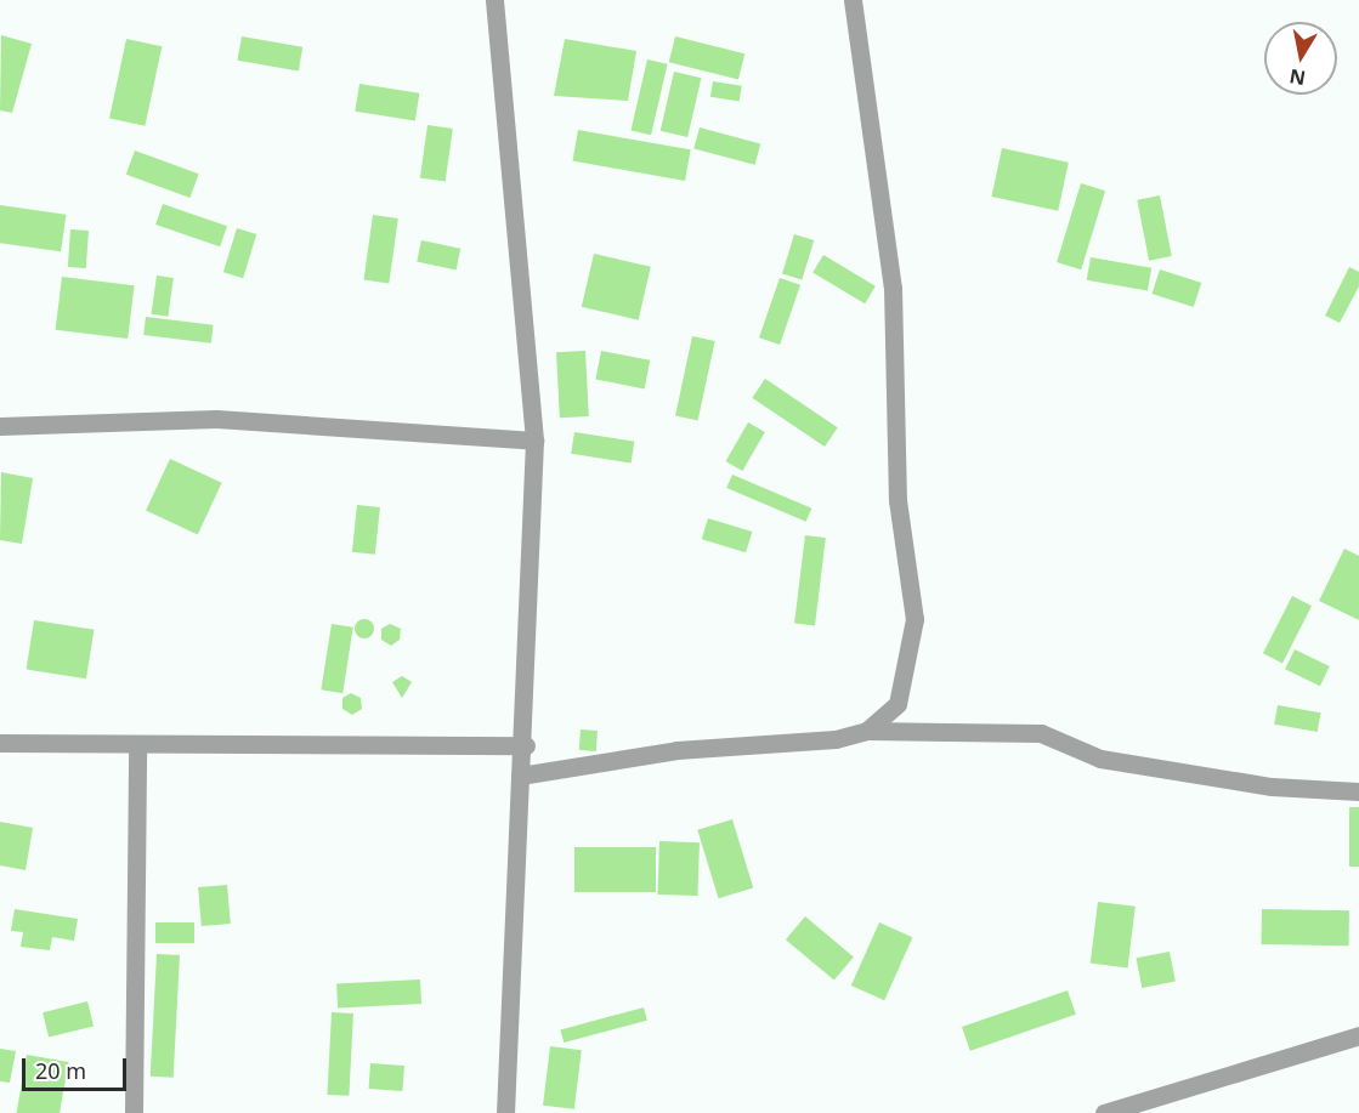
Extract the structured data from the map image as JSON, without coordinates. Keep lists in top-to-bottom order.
{
  "scale_bar": "20 m",
  "north": "bottom"
}
